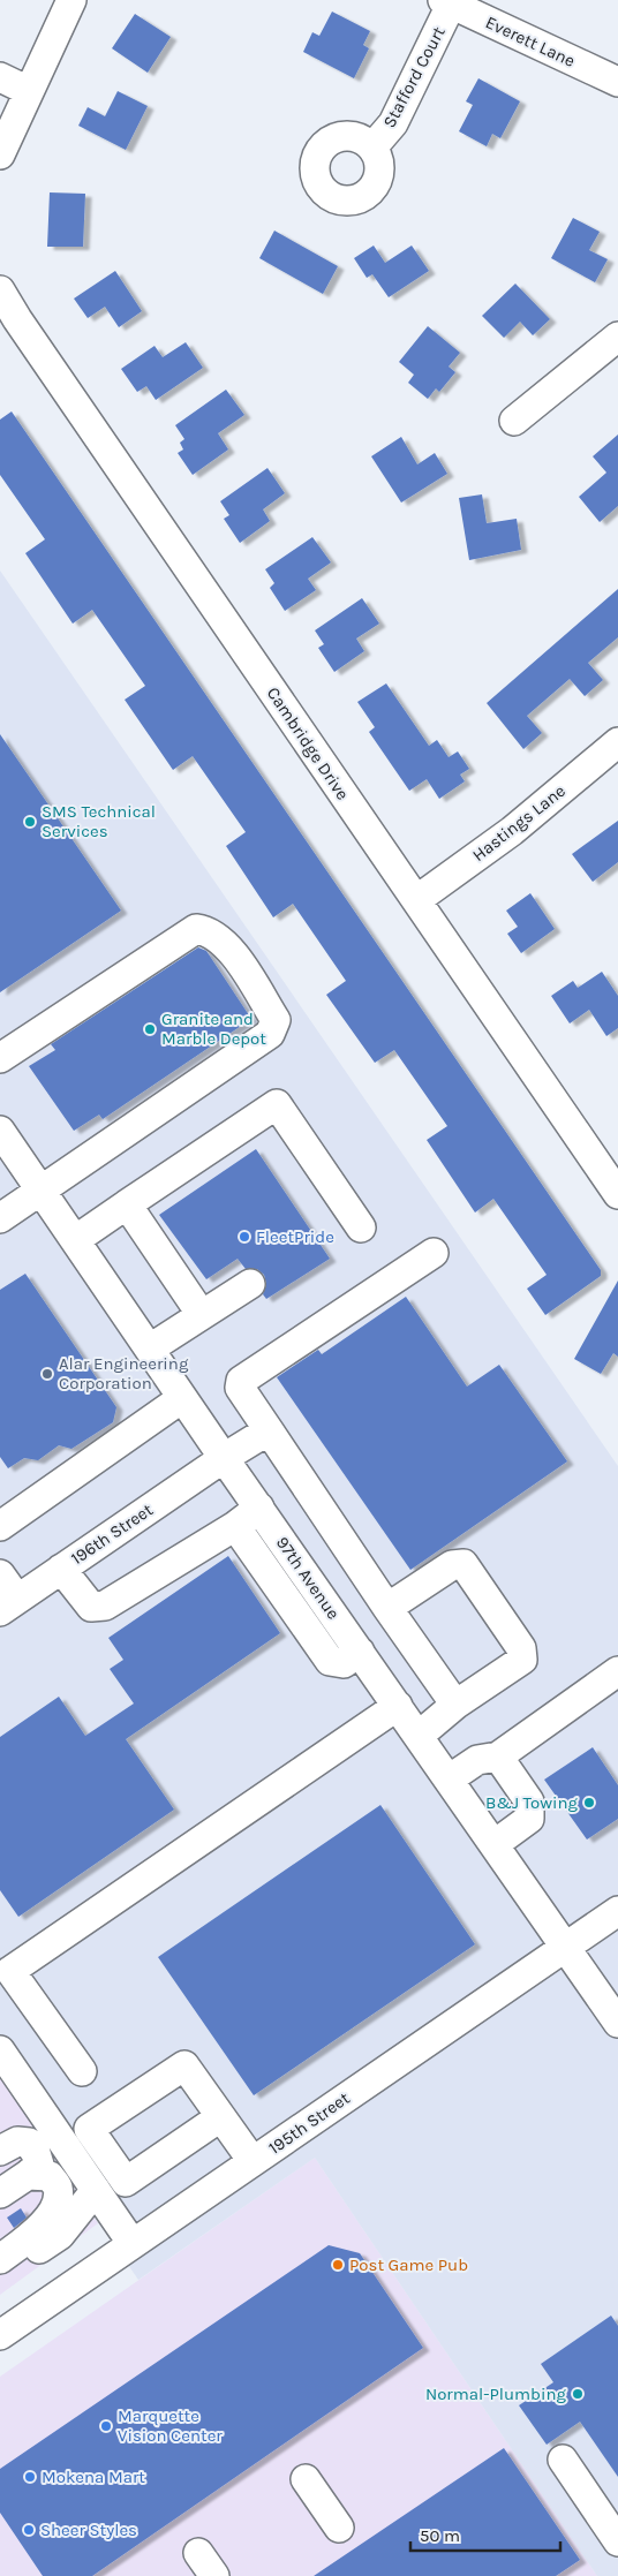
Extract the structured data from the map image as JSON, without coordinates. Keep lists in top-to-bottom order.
{
  "streets": {
    "street": [
      "Everett Lane",
      "Stafford Court",
      "Cambridge Drive",
      "Hastings Lane",
      "196th Street",
      "97th Avenue",
      "195th Street"
    ]
  },
  "crossings": [
    ["Everett Lane", "Stafford Court"],
    ["Cambridge Drive", "Hastings Lane"],
    ["196th Street", "97th Avenue"],
    ["97th Avenue", "195th Street"]
  ],
  "places": [
    "SMS Technical Services",
    "Granite and Marble Depot",
    "FleetPride",
    "Alar Engineering Corporation",
    "B&J Towing",
    "Post Game Pub",
    "Normal-Plumbing",
    "Marquette Vision Center",
    "Mokena Mart",
    "Sheer Styles"
  ],
  "scale_bar": "50 m"
}
